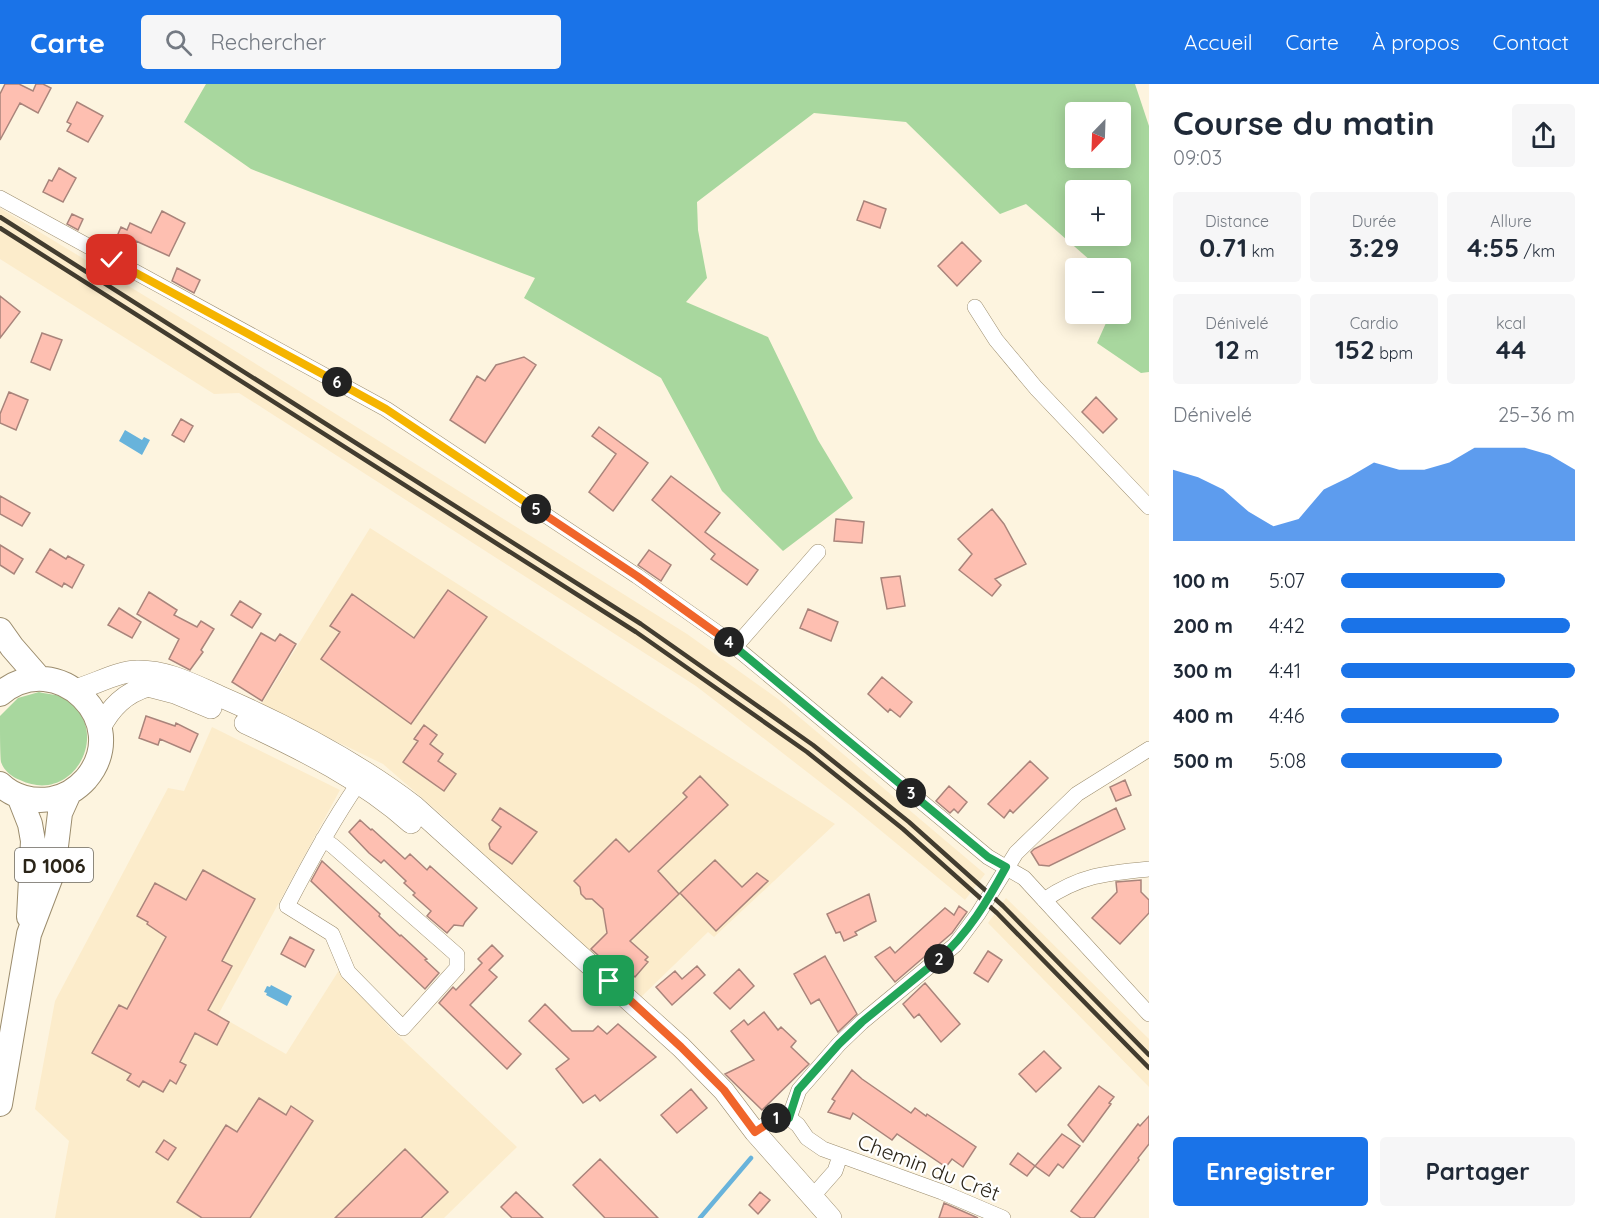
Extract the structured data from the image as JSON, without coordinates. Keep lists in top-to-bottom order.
{
  "streets": {
    "main road": ["D 1006"],
    "street": ["Chemin du Crêt"]
  },
  "north": "bottom left",
  "page": {
    "header": "Carte",
    "search": "Rechercher",
    "nav": [
      "Accueil",
      "Carte",
      "À propos",
      "Contact"
    ],
    "heading": ["Course du matin", "09:03"],
    "map_buttons": ["+", "−"],
    "stats": [
      ["Distance", "0.71 km"],
      ["Durée", "3:29"],
      ["Allure", "4:55 /km"],
      ["Dénivelé", "12 m"],
      ["Cardio", "152 bpm"],
      ["kcal", "44"]
    ],
    "pins": [
      "6",
      "5",
      "4",
      "3",
      "2",
      "1"
    ],
    "chart": ["Dénivelé", "25–36 m"],
    "list": [
      {
        "name": "100 m",
        "note": "5:07"
      },
      {
        "name": "200 m",
        "note": "4:42"
      },
      {
        "name": "300 m",
        "note": "4:41"
      },
      {
        "name": "400 m",
        "note": "4:46"
      },
      {
        "name": "500 m",
        "note": "5:08"
      }
    ],
    "buttons": ["Enregistrer", "Partager"]
  }
}
